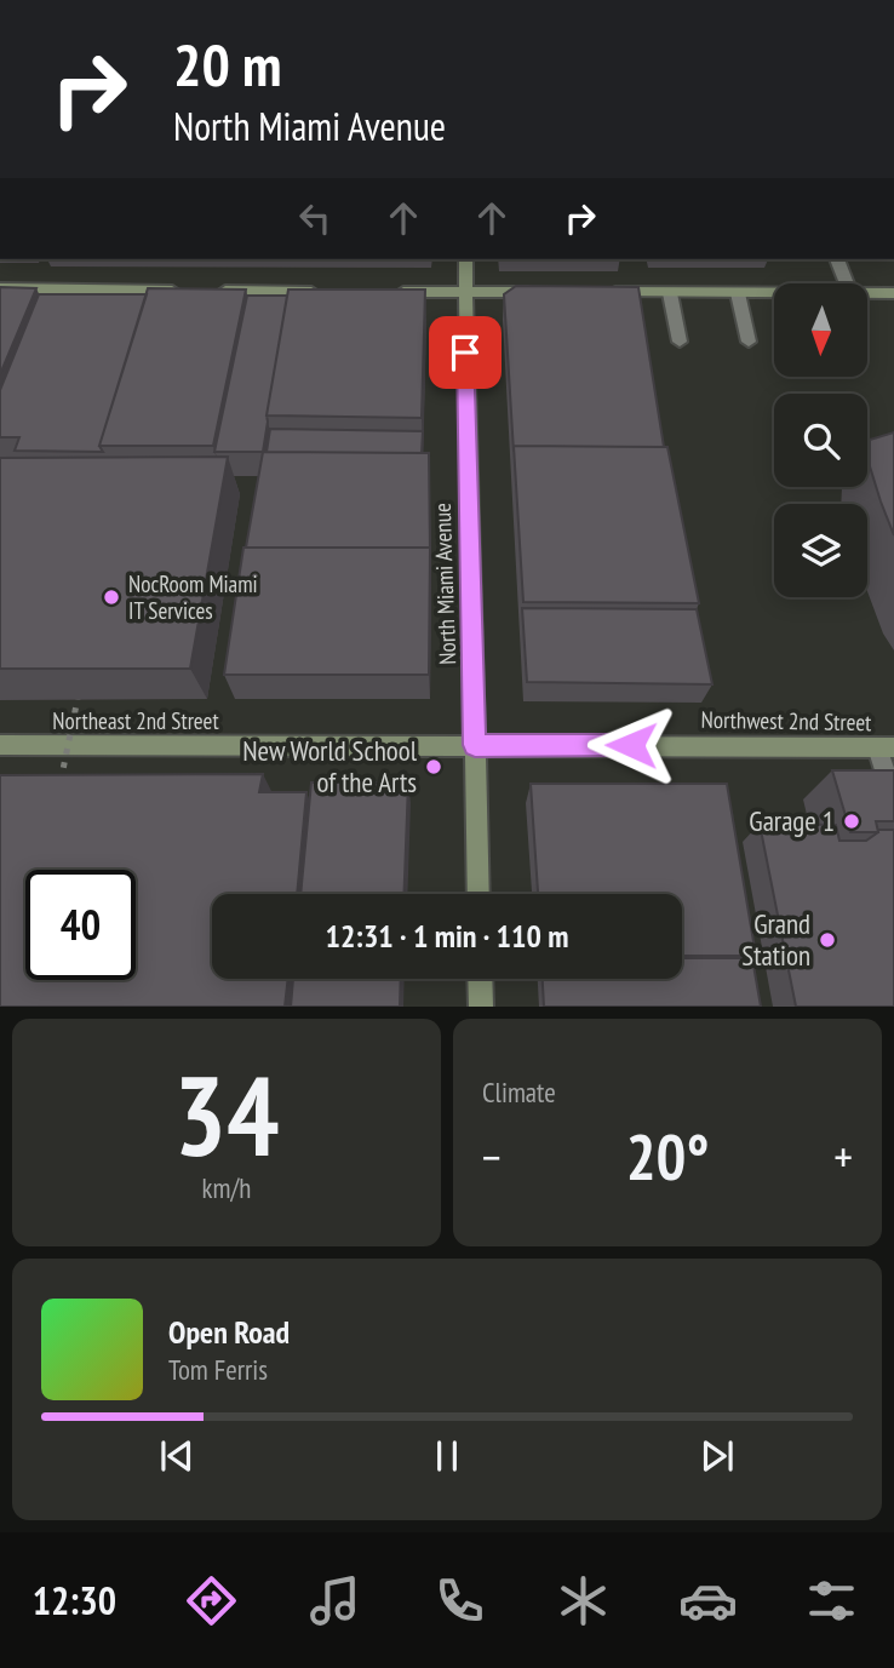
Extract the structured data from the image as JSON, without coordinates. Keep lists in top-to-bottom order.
{
  "streets": {
    "main road": ["North Miami Avenue", "Northeast 2nd Street", "Northwest 2nd Street"]
  },
  "crossings": [
    ["North Miami Avenue", "Northeast 2nd Street"],
    ["North Miami Avenue", "Northwest 2nd Street"],
    ["Northeast 2nd Street", "Northwest 2nd Street"]
  ],
  "places": [
    "NocRoom Miami IT Services",
    "New World School of the Arts",
    "Garage 1",
    "Grand Station"
  ],
  "north": "bottom",
  "page": {
    "turn": ["20 m", "North Miami Avenue"],
    "limit": "40",
    "trip": "12:31 · 1 min · 110 m",
    "tile": [
      ["34", "km/h"],
      "Climate"
    ],
    "heat": ["−", "20°", "+"],
    "song": ["Open Road", "Tom Ferris"],
    "tabs": "12:30"
  }
}
